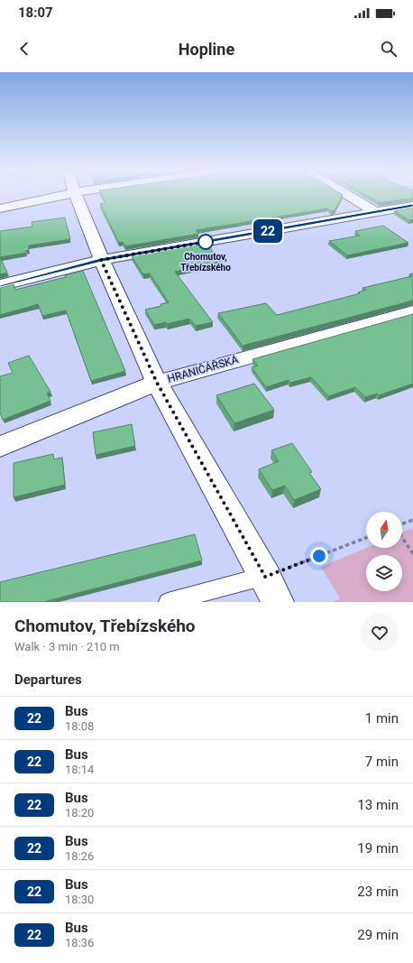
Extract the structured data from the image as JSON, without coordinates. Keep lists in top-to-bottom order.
{
  "streets": {
    "street": ["HRANIČÁŘSKÁ"]
  },
  "places": ["Chomutov, Třebízského"],
  "lines": ["bus line 22"],
  "north": "top",
  "page": {
    "status": "18:07",
    "header": "Hopline",
    "on_map": "22",
    "heading": [
      ["Chomutov, Třebízského", "Walk · 3 min · 210 m"],
      "Departures"
    ],
    "list": [
      {
        "mark": "22",
        "name": "Bus",
        "note": "18:08",
        "value": "1 min"
      },
      {
        "mark": "22",
        "name": "Bus",
        "note": "18:14",
        "value": "7 min"
      },
      {
        "mark": "22",
        "name": "Bus",
        "note": "18:20",
        "value": "13 min"
      },
      {
        "mark": "22",
        "name": "Bus",
        "note": "18:26",
        "value": "19 min"
      },
      {
        "mark": "22",
        "name": "Bus",
        "note": "18:30",
        "value": "23 min"
      },
      {
        "mark": "22",
        "name": "Bus",
        "note": "18:36",
        "value": "29 min"
      }
    ]
  }
}
